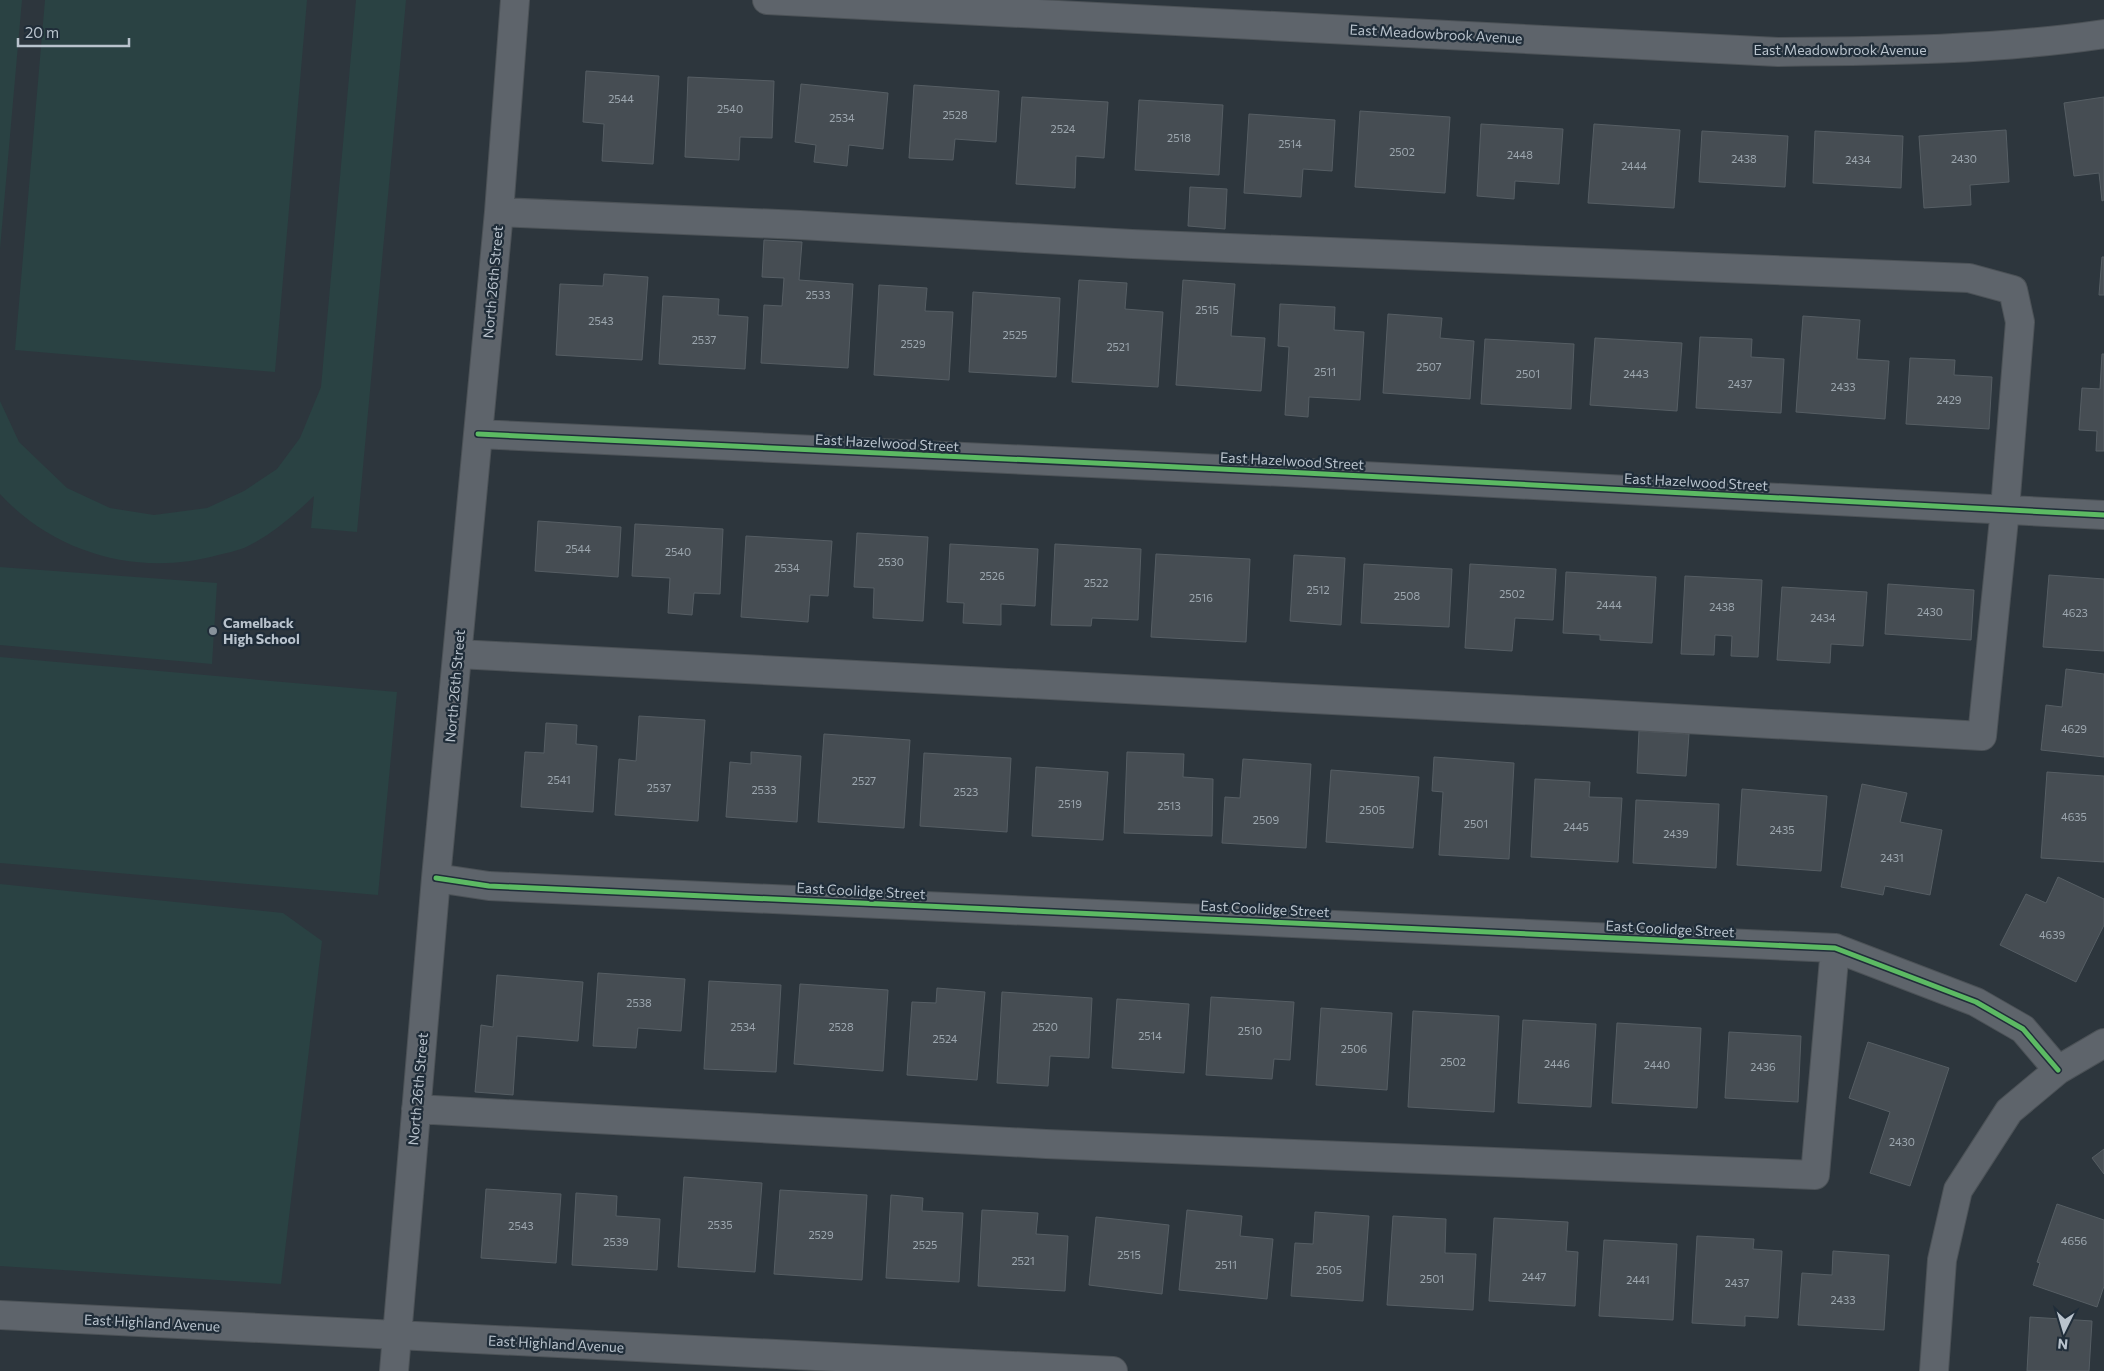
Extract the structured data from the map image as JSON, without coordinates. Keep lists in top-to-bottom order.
{
  "streets": {
    "street": [
      "East Meadowbrook Avenue",
      "North 26th Street",
      "East Hazelwood Street",
      "East Coolidge Street",
      "East Highland Avenue"
    ]
  },
  "crossings": [
    ["North 26th Street", "East Hazelwood Street"],
    ["North 26th Street", "East Coolidge Street"],
    ["North 26th Street", "East Highland Avenue"]
  ],
  "places": ["Camelback High School"],
  "house_numbers": [
    "2544",
    "2540",
    "2528",
    "2534",
    "2524",
    "2518",
    "2514",
    "2502",
    "2448",
    "2438",
    "2430",
    "2434",
    "2444",
    "2533",
    "2515",
    "2543",
    "2525",
    "2537",
    "2529",
    "2521",
    "2507",
    "2511",
    "2501",
    "2443",
    "2437",
    "2433",
    "2429",
    "2544",
    "2540",
    "2530",
    "2534",
    "2526",
    "2522",
    "2512",
    "2502",
    "2508",
    "2516",
    "2444",
    "2438",
    "2430",
    "4623",
    "2434",
    "4629",
    "2541",
    "2527",
    "2537",
    "2533",
    "2523",
    "2519",
    "2513",
    "2505",
    "4635",
    "2509",
    "2501",
    "2445",
    "2435",
    "2439",
    "2431",
    "4639",
    "2538",
    "2534",
    "2528",
    "2520",
    "2510",
    "2514",
    "2524",
    "2506",
    "2502",
    "2446",
    "2440",
    "2436",
    "2430",
    "2535",
    "2543",
    "2529",
    "4656",
    "2539",
    "2525",
    "2515",
    "2521",
    "2511",
    "2505",
    "2447",
    "2501",
    "2441",
    "2437",
    "2433"
  ],
  "scale_bar": "20 m",
  "north": "bottom"
}
